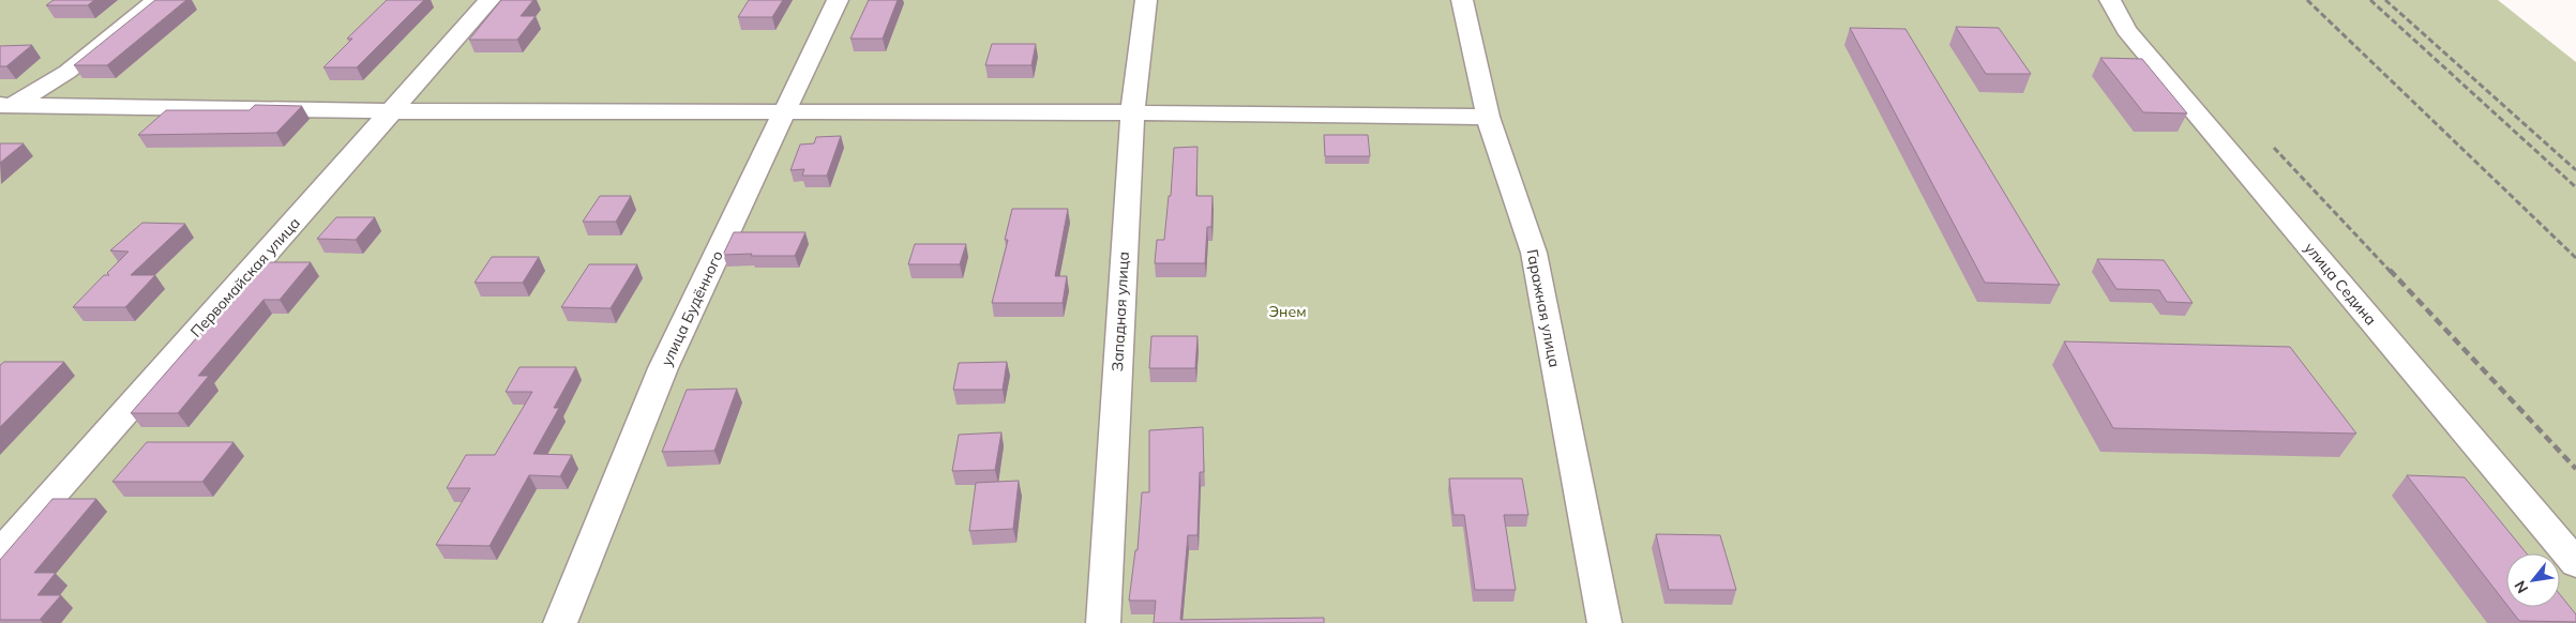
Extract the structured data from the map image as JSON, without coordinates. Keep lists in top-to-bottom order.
{
  "streets": {
    "street": [
      "Первомайская улица",
      "улица Седина",
      "улица Будённого",
      "Гаражная улица",
      "Западная улица"
    ]
  },
  "parks": ["Энем"],
  "north": "bottom left"
}
